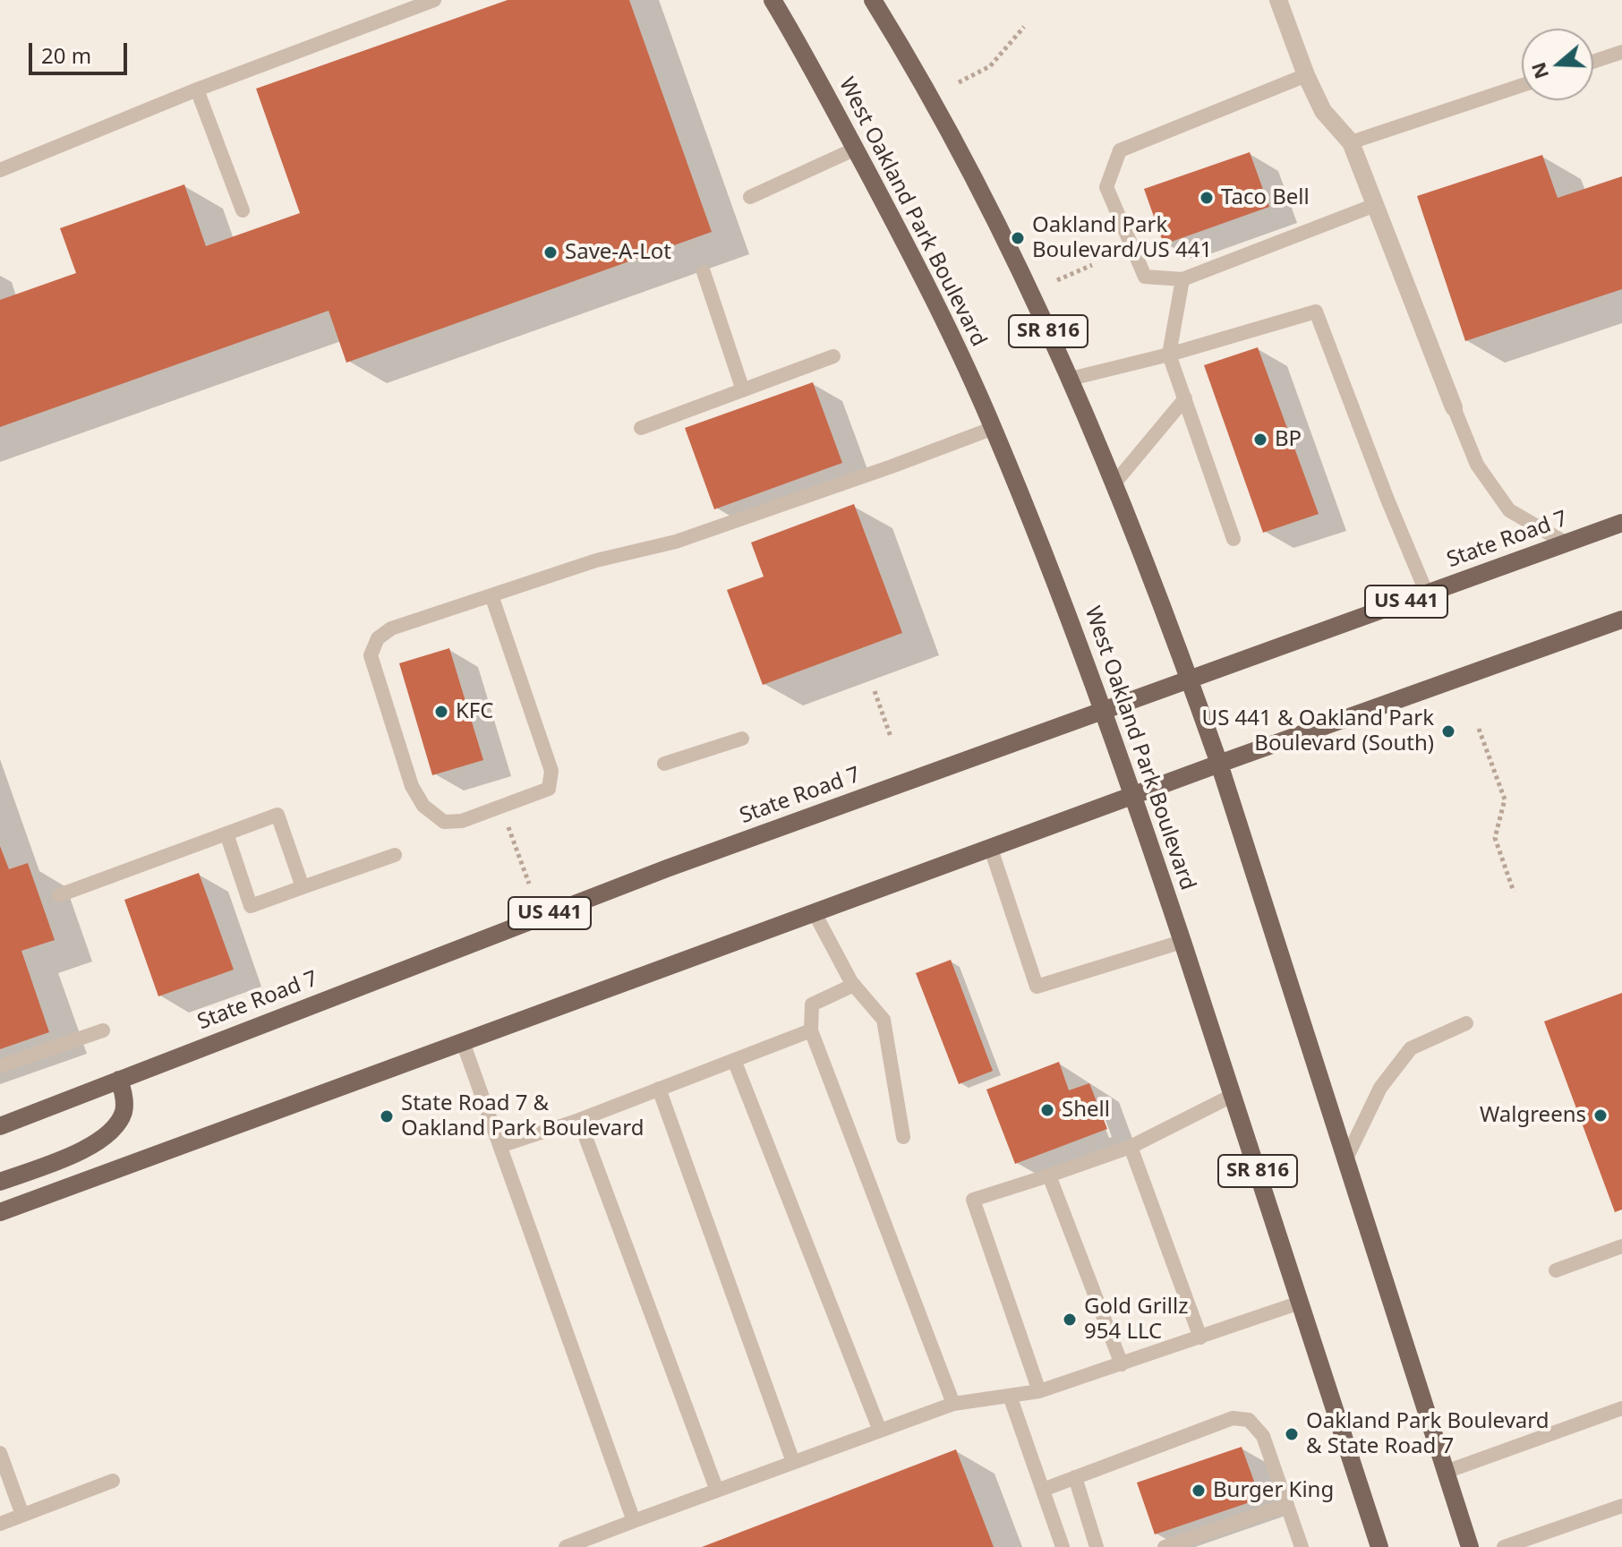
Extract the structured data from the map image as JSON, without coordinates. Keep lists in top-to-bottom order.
{
  "streets": {
    "main road": [
      "West Oakland Park Boulevard",
      "SR 816",
      "State Road 7",
      "US 441"
    ]
  },
  "crossings": [
    ["West Oakland Park Boulevard", "State Road 7"],
    ["SR 816", "State Road 7"]
  ],
  "places": [
    "Taco Bell",
    "Oakland Park Boulevard/US 441",
    "Save-A-Lot",
    "BP",
    "KFC",
    "US 441 & Oakland Park Boulevard (South)",
    "Shell",
    "Walgreens",
    "State Road 7 & Oakland Park Boulevard",
    "Gold Grillz 954 LLC",
    "Oakland Park Boulevard & State Road 7",
    "Burger King"
  ],
  "scale_bar": "20 m",
  "north": "left"
}
